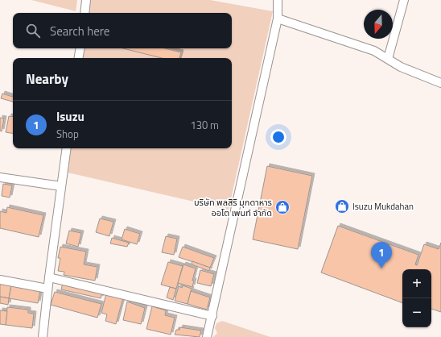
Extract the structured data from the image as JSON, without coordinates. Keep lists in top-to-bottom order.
{
  "places": {
    "shop": ["Isuzu Mukdahan", "บริษัท พลสิริ มุกดาหาร ออโต เพนท์ จำกัด"]
  },
  "north": "bottom",
  "page": {
    "search": "Search here",
    "heading": "Nearby",
    "list": [
      {
        "mark": "1",
        "name": "Isuzu",
        "note": "Shop",
        "value": "130 m"
      }
    ],
    "pins": "1",
    "map_buttons": ["+", "−"]
  }
}
